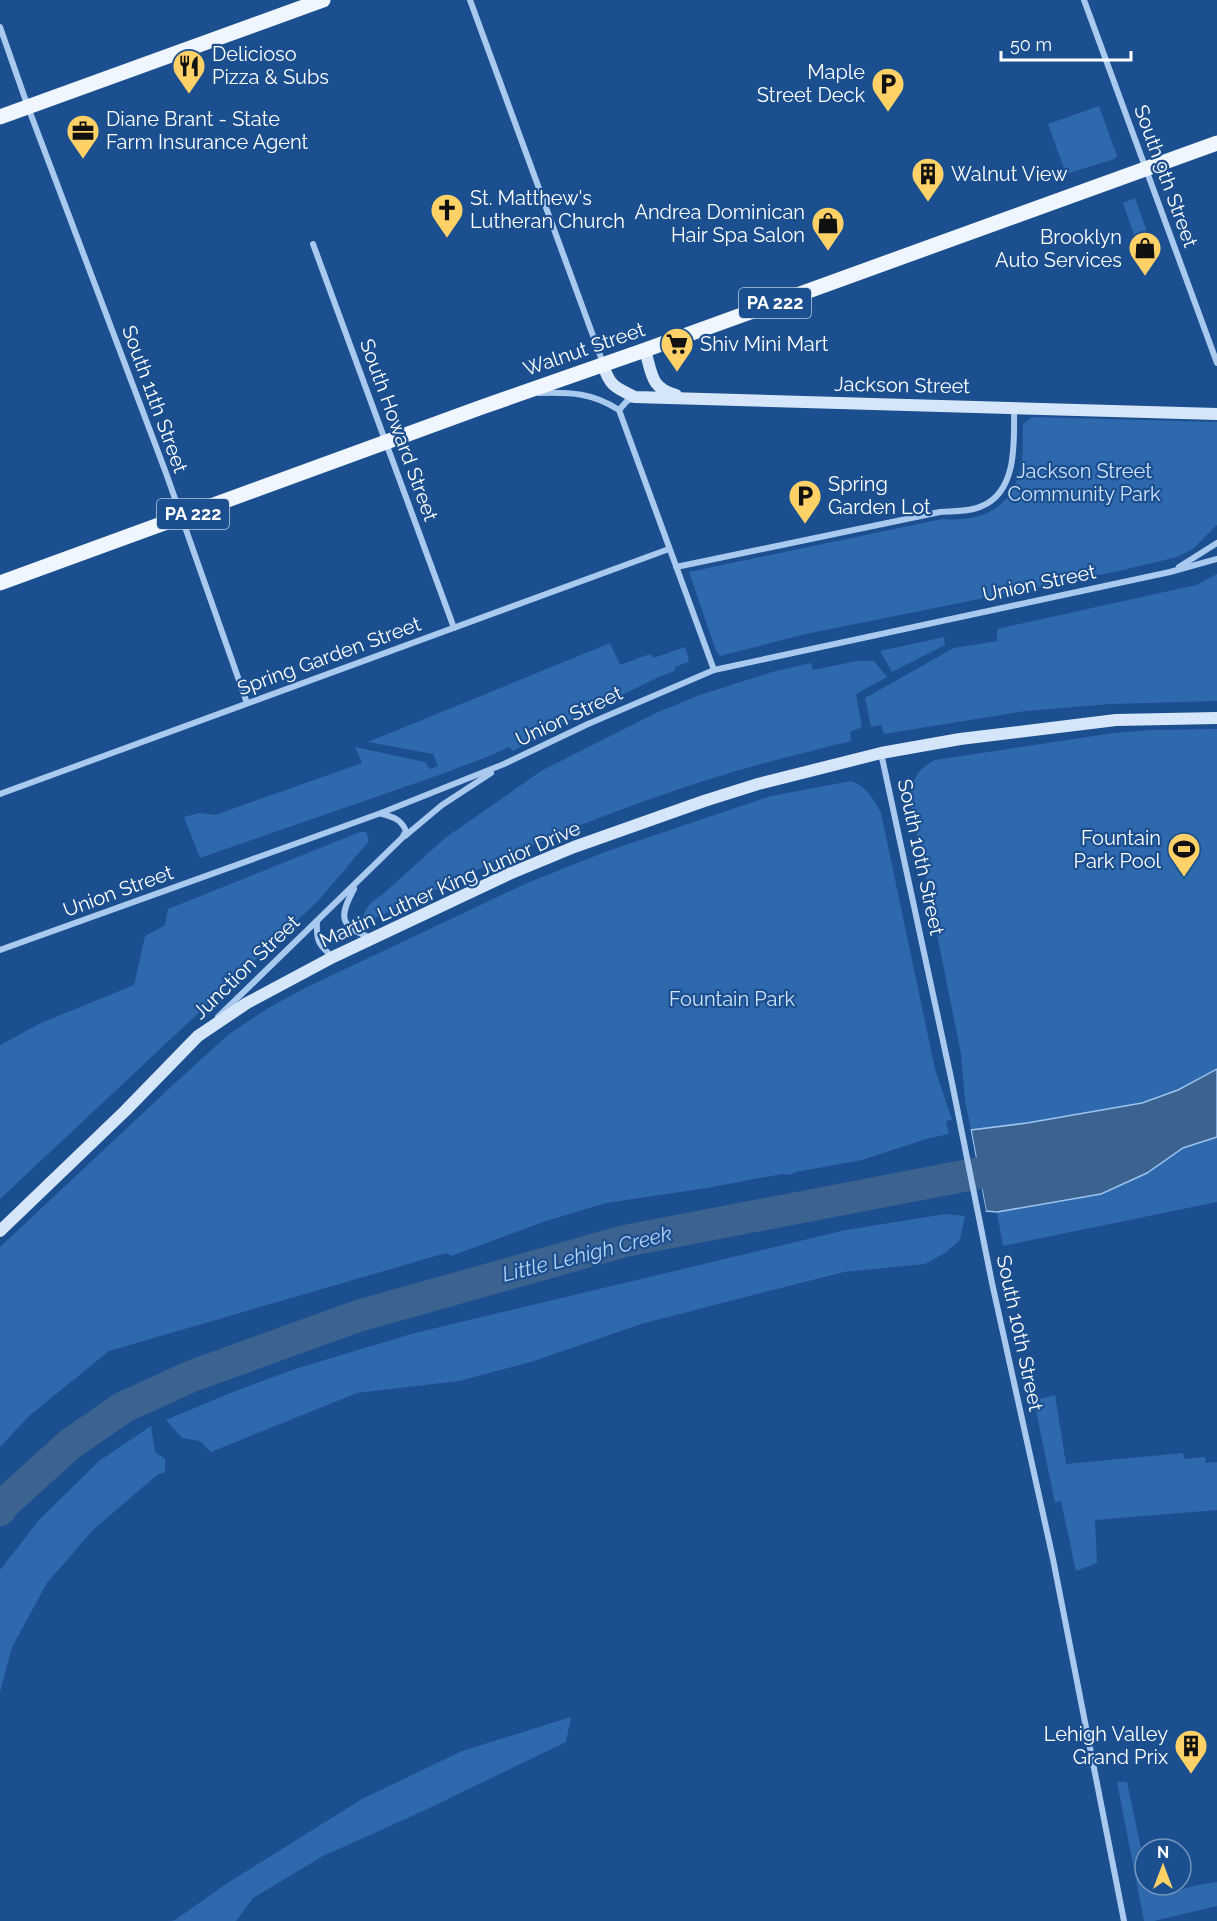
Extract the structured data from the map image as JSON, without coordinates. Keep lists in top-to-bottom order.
{
  "streets": {
    "main road": [
      "PA 222",
      "Walnut Street",
      "Jackson Street",
      "Martin Luther King Junior Drive"
    ],
    "street": [
      "South 9th Street",
      "South 11th Street",
      "South Howard Street",
      "Union Street",
      "Spring Garden Street",
      "South 10th Street",
      "Junction Street"
    ]
  },
  "crossings": [
    ["South 9th Street", "Walnut Street"],
    ["Walnut Street", "Jackson Street"],
    ["Walnut Street", "South 11th Street"],
    ["Walnut Street", "South Howard Street"],
    ["South 11th Street", "Spring Garden Street"],
    ["South Howard Street", "Spring Garden Street"],
    ["Union Street", "Junction Street"],
    ["South 10th Street", "Martin Luther King Junior Drive"],
    ["Martin Luther King Junior Drive", "Junction Street"]
  ],
  "water": ["Little Lehigh Creek"],
  "parks": ["Jackson Street Community Park", "Fountain Park"],
  "places": {
    "restaurant": ["Delicioso Pizza & Subs"],
    "parking": ["Maple Street Deck", "Spring Garden Lot"],
    "office": ["Diane Brant - State Farm Insurance Agent"],
    "building": ["Walnut View", "Lehigh Valley Grand Prix"],
    "church": ["St. Matthew's Lutheran Church"],
    "shop": ["Andrea Dominican Hair Spa Salon", "Brooklyn Auto Services"],
    "supermarket": ["Shiv Mini Mart"],
    "sports": ["Fountain Park Pool"]
  },
  "scale_bar": "50 m",
  "north": "top"
}
